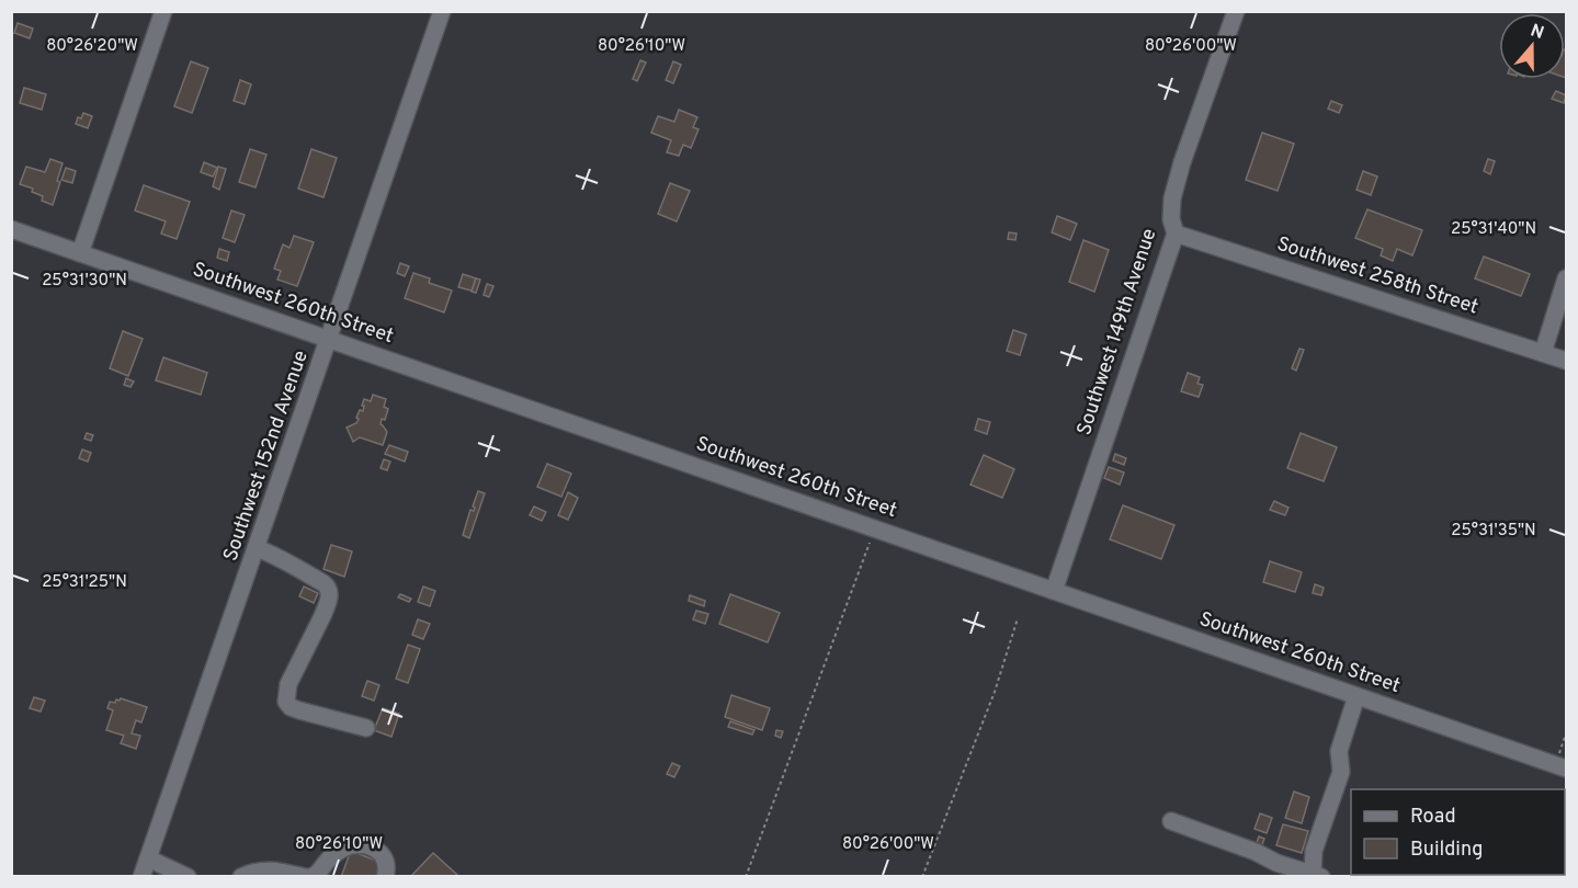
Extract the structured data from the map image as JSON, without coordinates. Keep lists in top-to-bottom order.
{
  "streets": {
    "street": [
      "Southwest 258th Street",
      "Southwest 260th Street",
      "Southwest 149th Avenue",
      "Southwest 152nd Avenue"
    ]
  },
  "crossings": [
    ["Southwest 258th Street", "Southwest 149th Avenue"],
    ["Southwest 260th Street", "Southwest 149th Avenue"],
    ["Southwest 260th Street", "Southwest 152nd Avenue"]
  ],
  "legend": ["Road", "Building"],
  "north": "top",
  "coordinates": [
    "80°26'20\"W",
    "80°26'10\"W",
    "80°26'00\"W",
    "25°31'40\"N",
    "25°31'30\"N",
    "25°31'35\"N",
    "25°31'25\"N"
  ]
}
